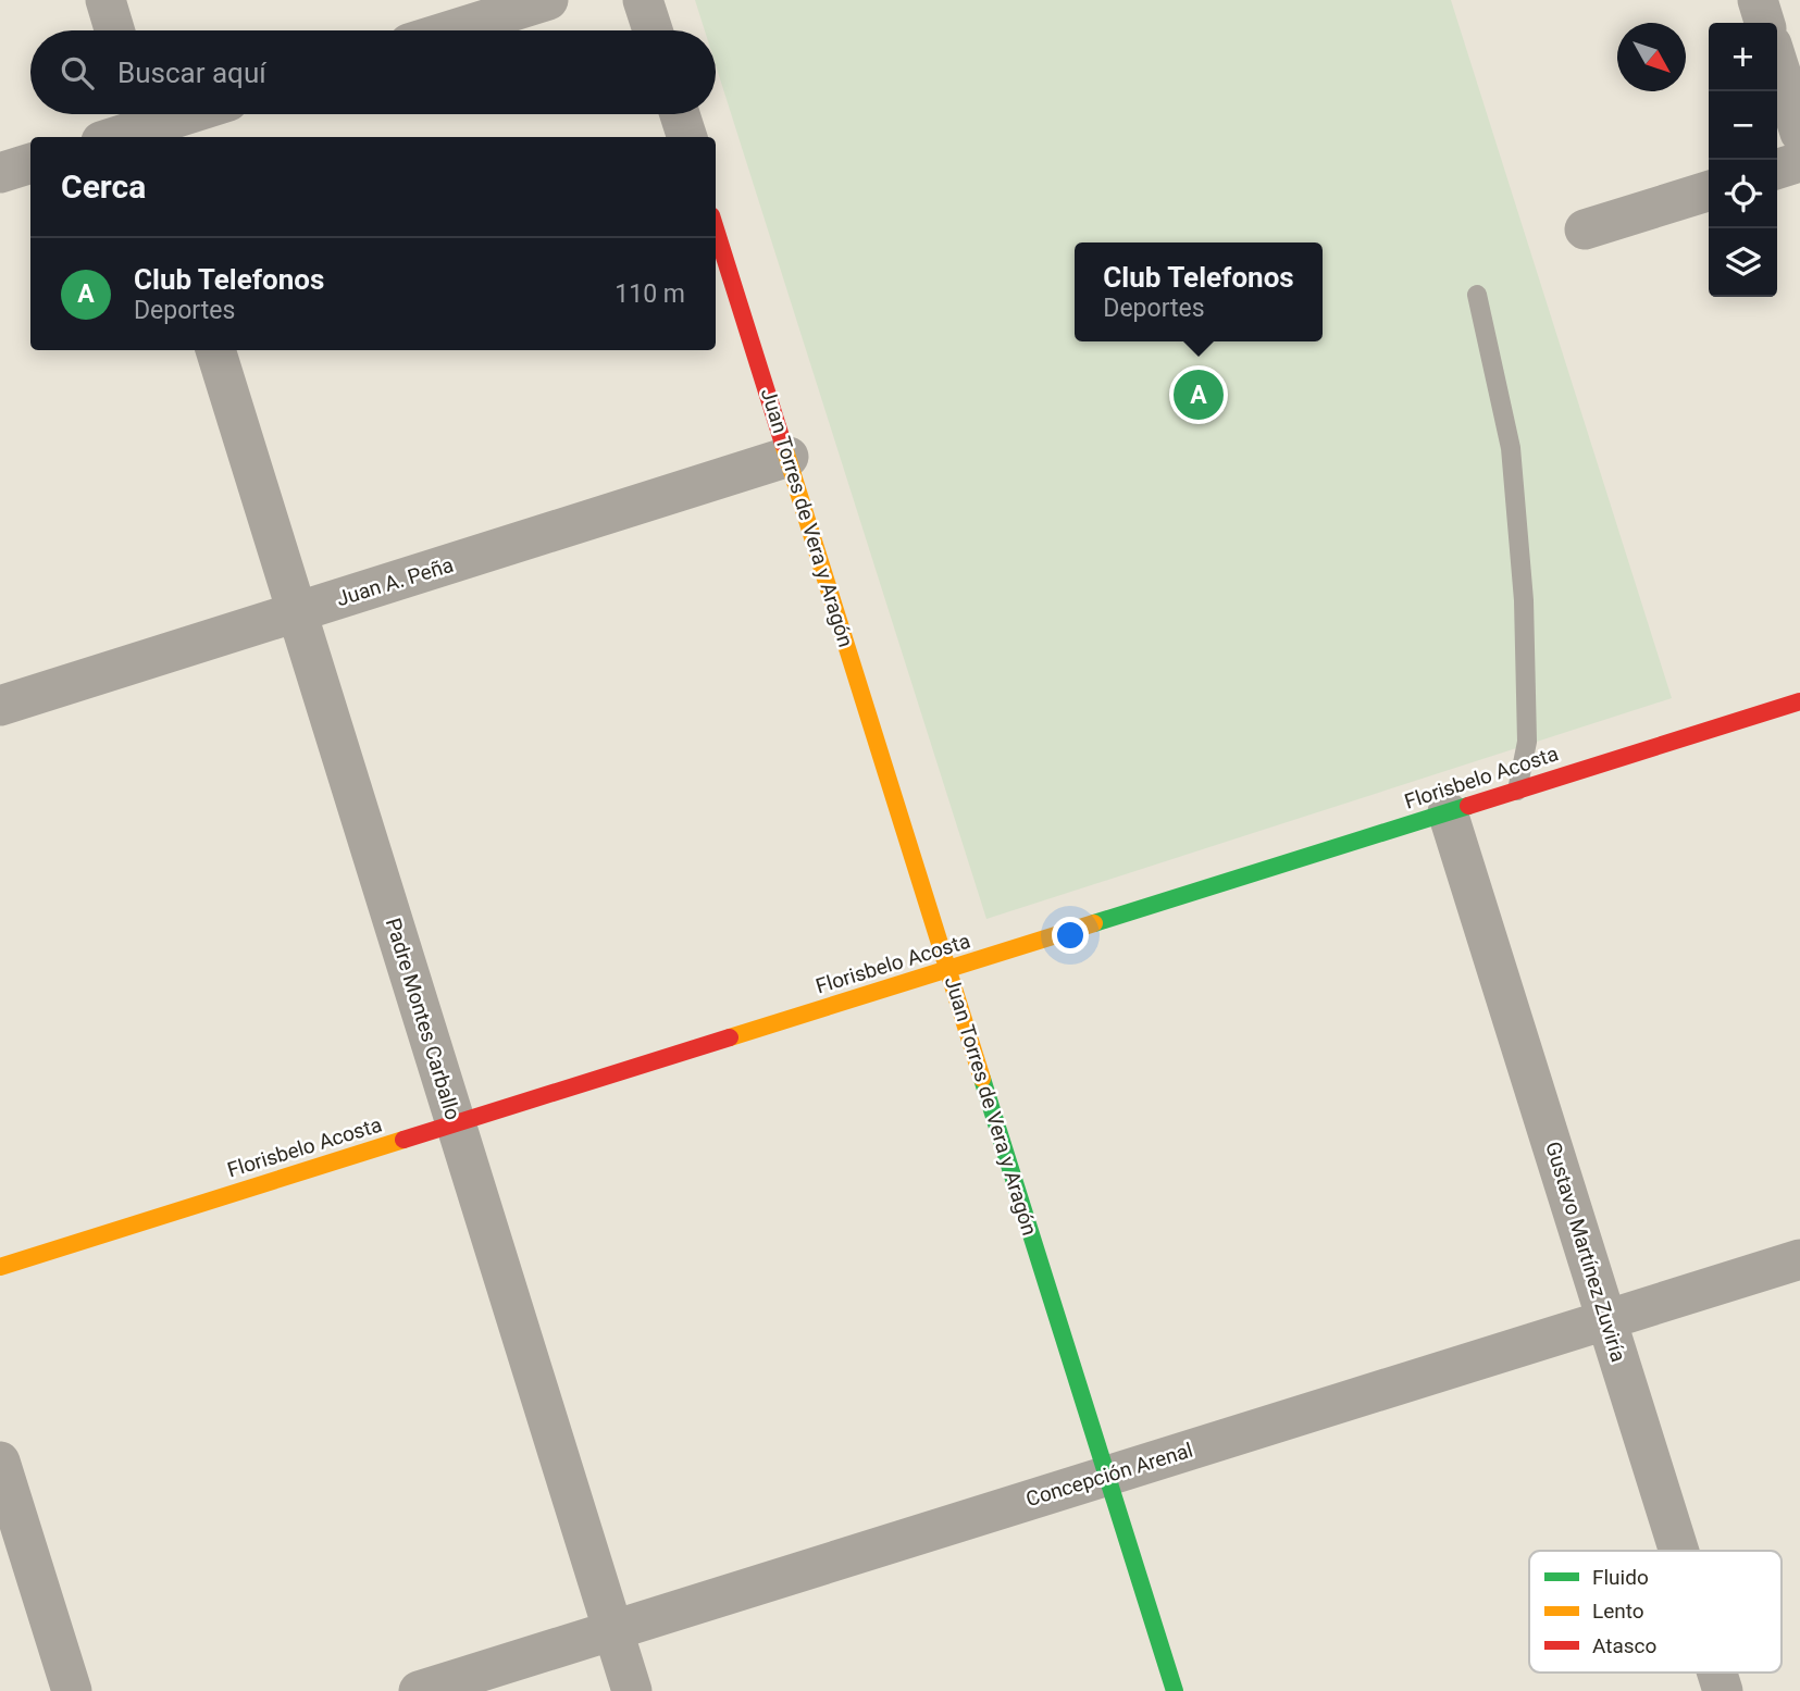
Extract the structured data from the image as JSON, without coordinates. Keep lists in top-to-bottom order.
{
  "streets": {
    "street": [
      "Juan Torres de Vera y Aragón",
      "Juan A. Peña",
      "Florisbelo Acosta",
      "Padre Montes Carballo",
      "Gustavo Martínez Zuviría",
      "Concepción Arenal"
    ]
  },
  "crossings": [
    ["Juan Torres de Vera y Aragón", "Juan A. Peña"],
    ["Juan Torres de Vera y Aragón", "Florisbelo Acosta"],
    ["Juan Torres de Vera y Aragón", "Concepción Arenal"],
    ["Juan A. Peña", "Padre Montes Carballo"],
    ["Florisbelo Acosta", "Padre Montes Carballo"],
    ["Florisbelo Acosta", "Gustavo Martínez Zuviría"],
    ["Padre Montes Carballo", "Concepción Arenal"],
    ["Gustavo Martínez Zuviría", "Concepción Arenal"]
  ],
  "legend": ["Fluido", "Lento", "Atasco"],
  "north": "bottom right",
  "page": {
    "map_buttons": ["+", "−"],
    "search": "Buscar aquí",
    "heading": "Cerca",
    "list": [
      {
        "mark": "A",
        "name": "Club Telefonos",
        "note": "Deportes",
        "value": "110 m"
      }
    ],
    "popup": ["Club Telefonos", "Deportes"],
    "pins": "A"
  }
}
